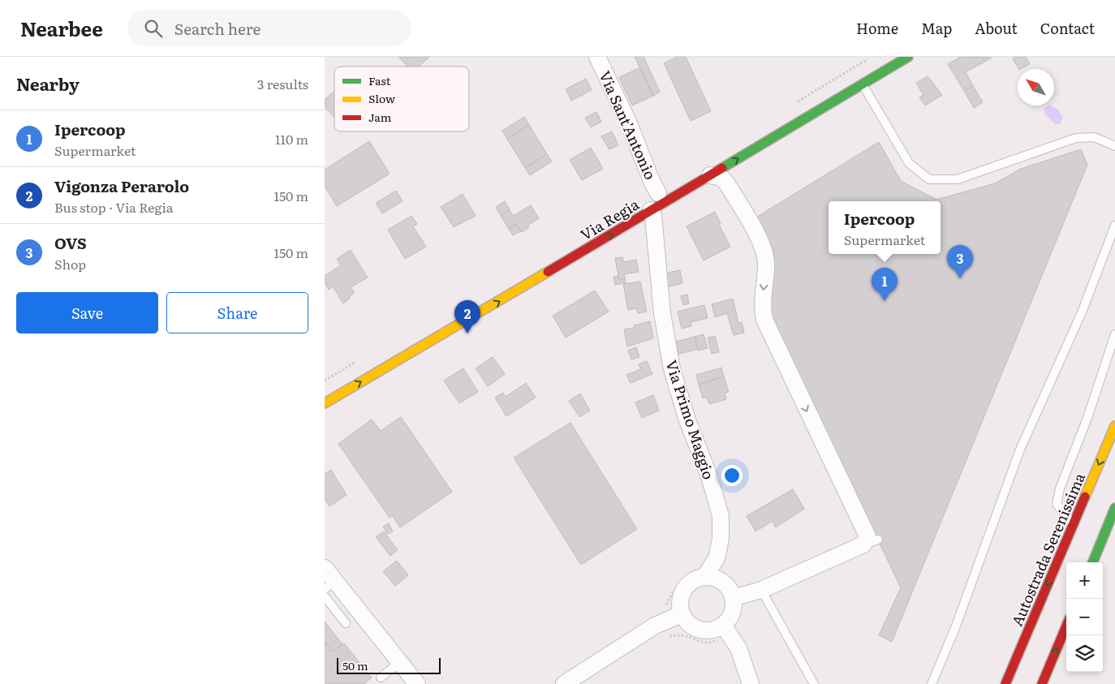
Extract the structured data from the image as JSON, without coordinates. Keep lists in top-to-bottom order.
{
  "streets": {
    "main road": ["Via Regia", "Autostrada Serenissima"],
    "street": ["Via Sant'Antonio", "Via Primo Maggio"]
  },
  "crossings": [
    ["Via Sant'Antonio", "Via Regia"],
    ["Via Sant'Antonio", "Via Primo Maggio"],
    ["Via Regia", "Via Primo Maggio"]
  ],
  "one_way": ["Via Regia"],
  "legend": ["Fast", "Slow", "Jam"],
  "scale_bar": "50 m",
  "north": "top left",
  "page": {
    "header": "Nearbee",
    "search": "Search here",
    "nav": [
      "Home",
      "Map",
      "About",
      "Contact"
    ],
    "heading": ["Nearby", "3 results"],
    "list": [
      {
        "mark": "1",
        "name": "Ipercoop",
        "note": "Supermarket",
        "value": "110 m"
      },
      {
        "mark": "2",
        "name": "Vigonza Perarolo",
        "note": "Bus stop · Via Regia",
        "value": "150 m"
      },
      {
        "mark": "3",
        "name": "OVS",
        "note": "Shop",
        "value": "150 m"
      }
    ],
    "popup": ["Ipercoop", "Supermarket"],
    "pins": ["3", "1", "2"],
    "buttons": ["Save", "Share"],
    "map_buttons": ["+", "−"],
    "scale": "50 m"
  }
}
